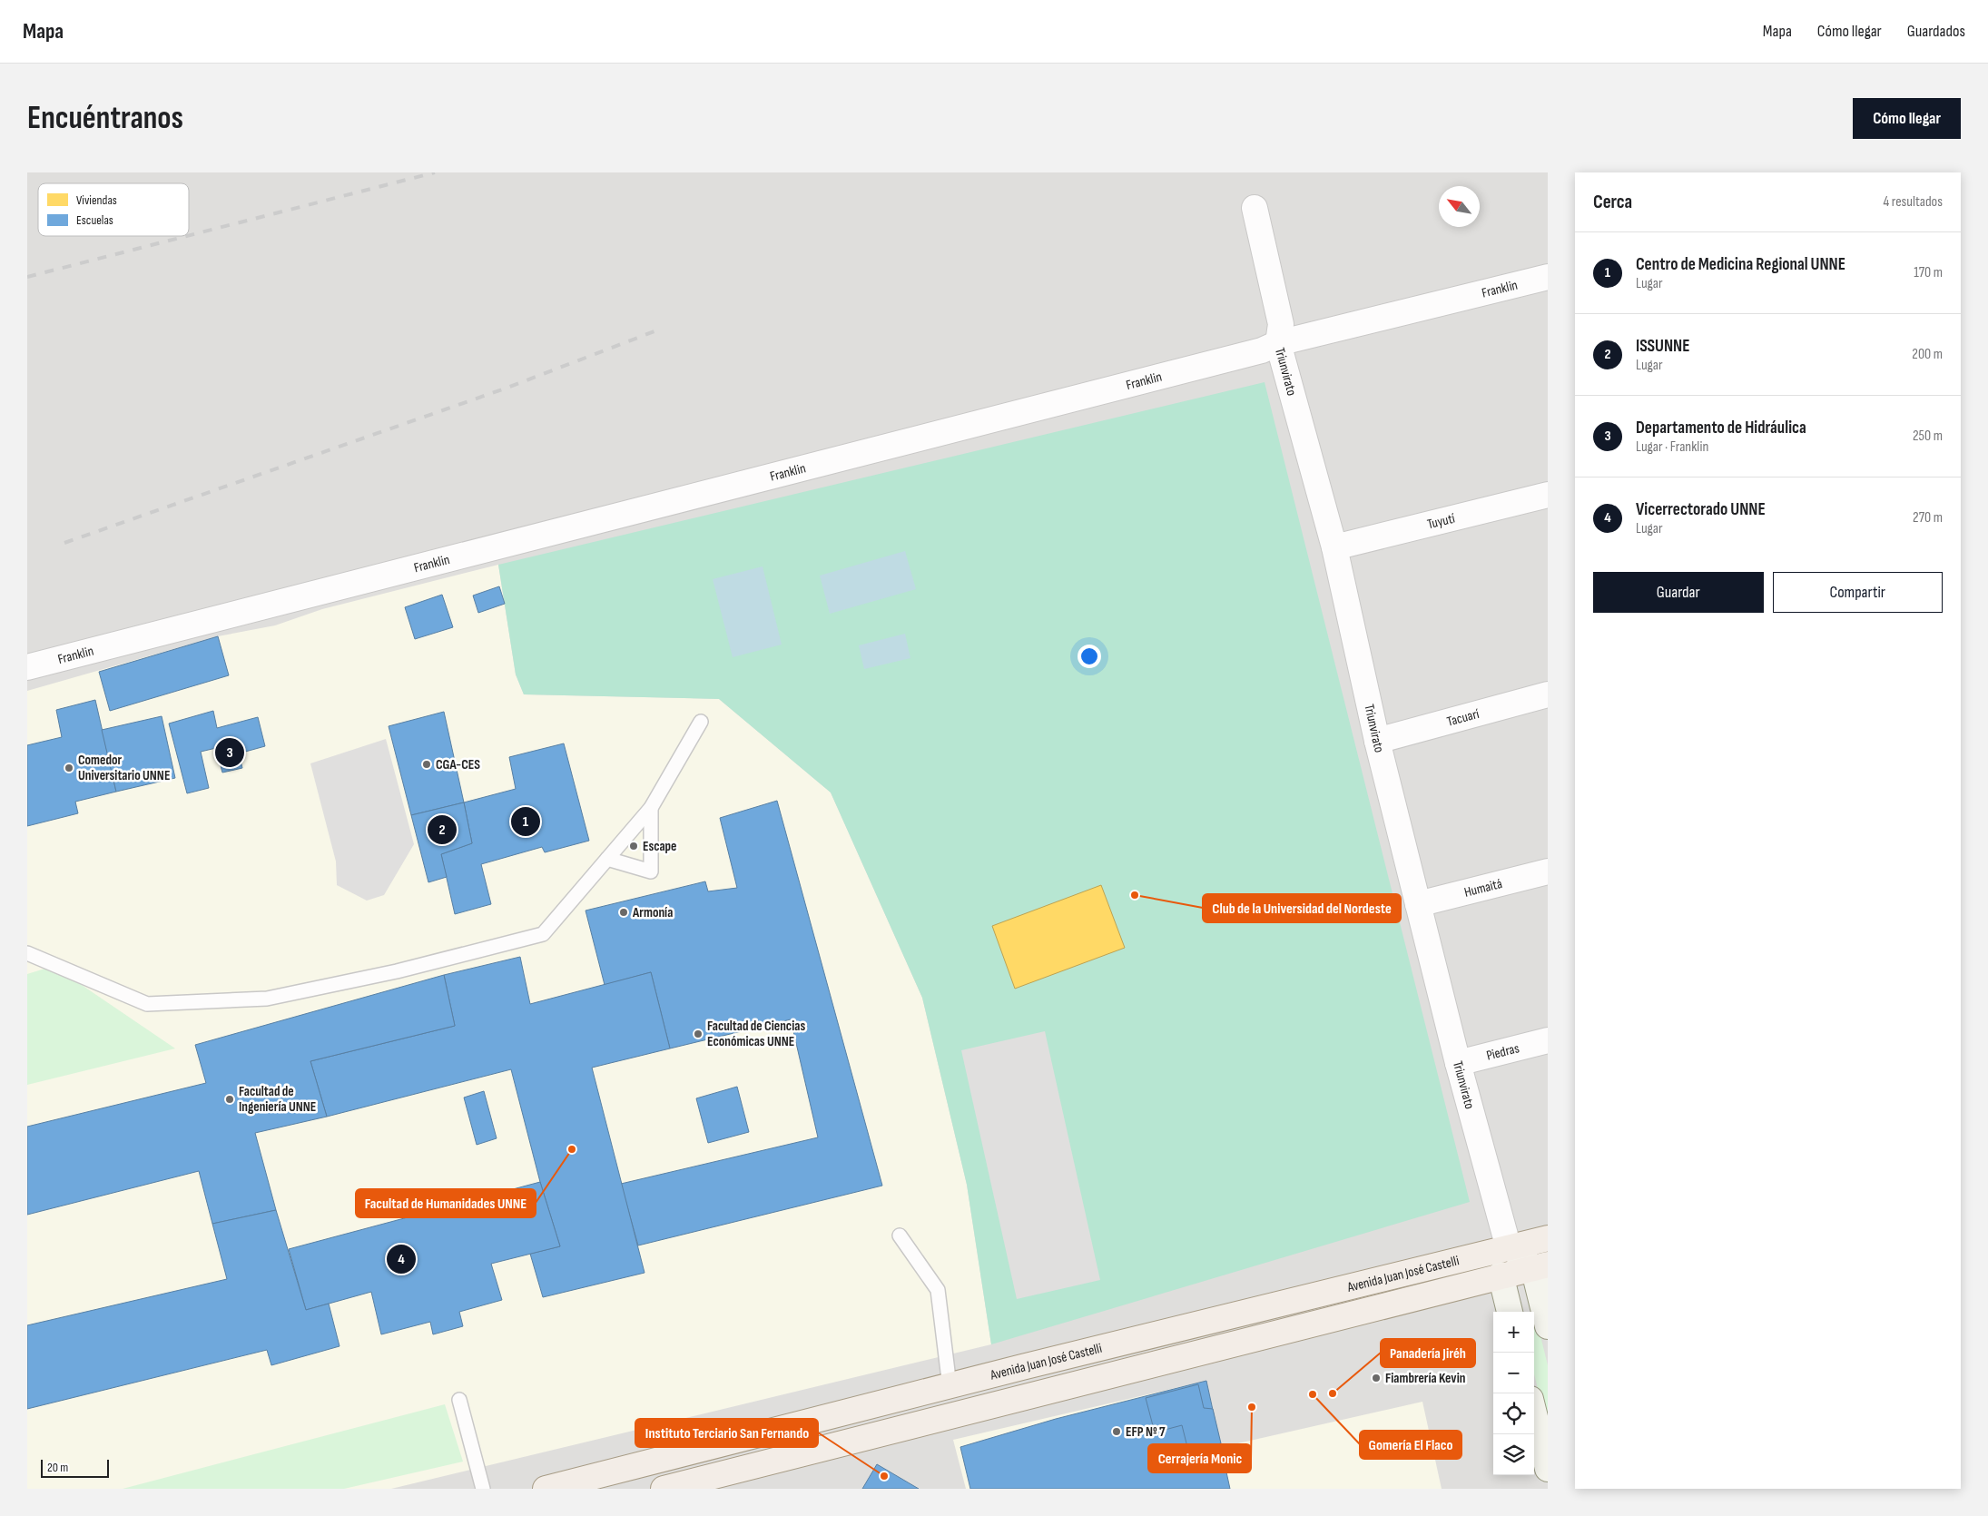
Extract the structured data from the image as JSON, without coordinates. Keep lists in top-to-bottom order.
{
  "streets": {
    "main road": ["Avenida Juan José Castelli"],
    "street": [
      "Franklin",
      "Triunvirato",
      "Tuyutí",
      "Tacuarí",
      "Humaitá",
      "Piedras"
    ]
  },
  "crossings": [
    ["Franklin", "Triunvirato"],
    ["Triunvirato", "Tuyutí"],
    ["Triunvirato", "Tacuarí"],
    ["Triunvirato", "Humaitá"],
    ["Triunvirato", "Piedras"],
    ["Triunvirato", "Avenida Juan José Castelli"]
  ],
  "places": [
    "CGA-CES",
    "Comedor Universitario UNNE",
    "Escape",
    "Club de la Universidad del Nordeste",
    "Armonía",
    "Facultad de Ciencias Económicas UNNE",
    "Facultad de Ingeniería UNNE",
    "Facultad de Humanidades UNNE",
    "Fiambrería Kevin",
    "Panadería Jiréh",
    "Gomería El Flaco",
    "Cerrajería Monic",
    "EFP Nº 7",
    "Instituto Terciario San Fernando"
  ],
  "legend": ["Viviendas", "Escuelas"],
  "scale_bar": "20 m",
  "north": "top left",
  "page": {
    "header": "Mapa",
    "nav": ["Mapa", "Cómo llegar", "Guardados"],
    "buttons": [
      "Cómo llegar",
      ["Guardar", "Compartir"]
    ],
    "title": "Encuéntranos",
    "heading": ["Cerca", "4 resultados"],
    "list": [
      {
        "mark": "1",
        "name": "Centro de Medicina Regional UNNE",
        "note": "Lugar",
        "value": "170 m"
      },
      {
        "mark": "2",
        "name": "ISSUNNE",
        "note": "Lugar",
        "value": "200 m"
      },
      {
        "mark": "3",
        "name": "Departamento de Hidráulica",
        "note": "Lugar · Franklin",
        "value": "250 m"
      },
      {
        "mark": "4",
        "name": "Vicerrectorado UNNE",
        "note": "Lugar",
        "value": "270 m"
      }
    ],
    "pins": [
      "3",
      "1",
      "2",
      "4"
    ],
    "map_buttons": ["+", "−"],
    "scale": "20 m"
  }
}
